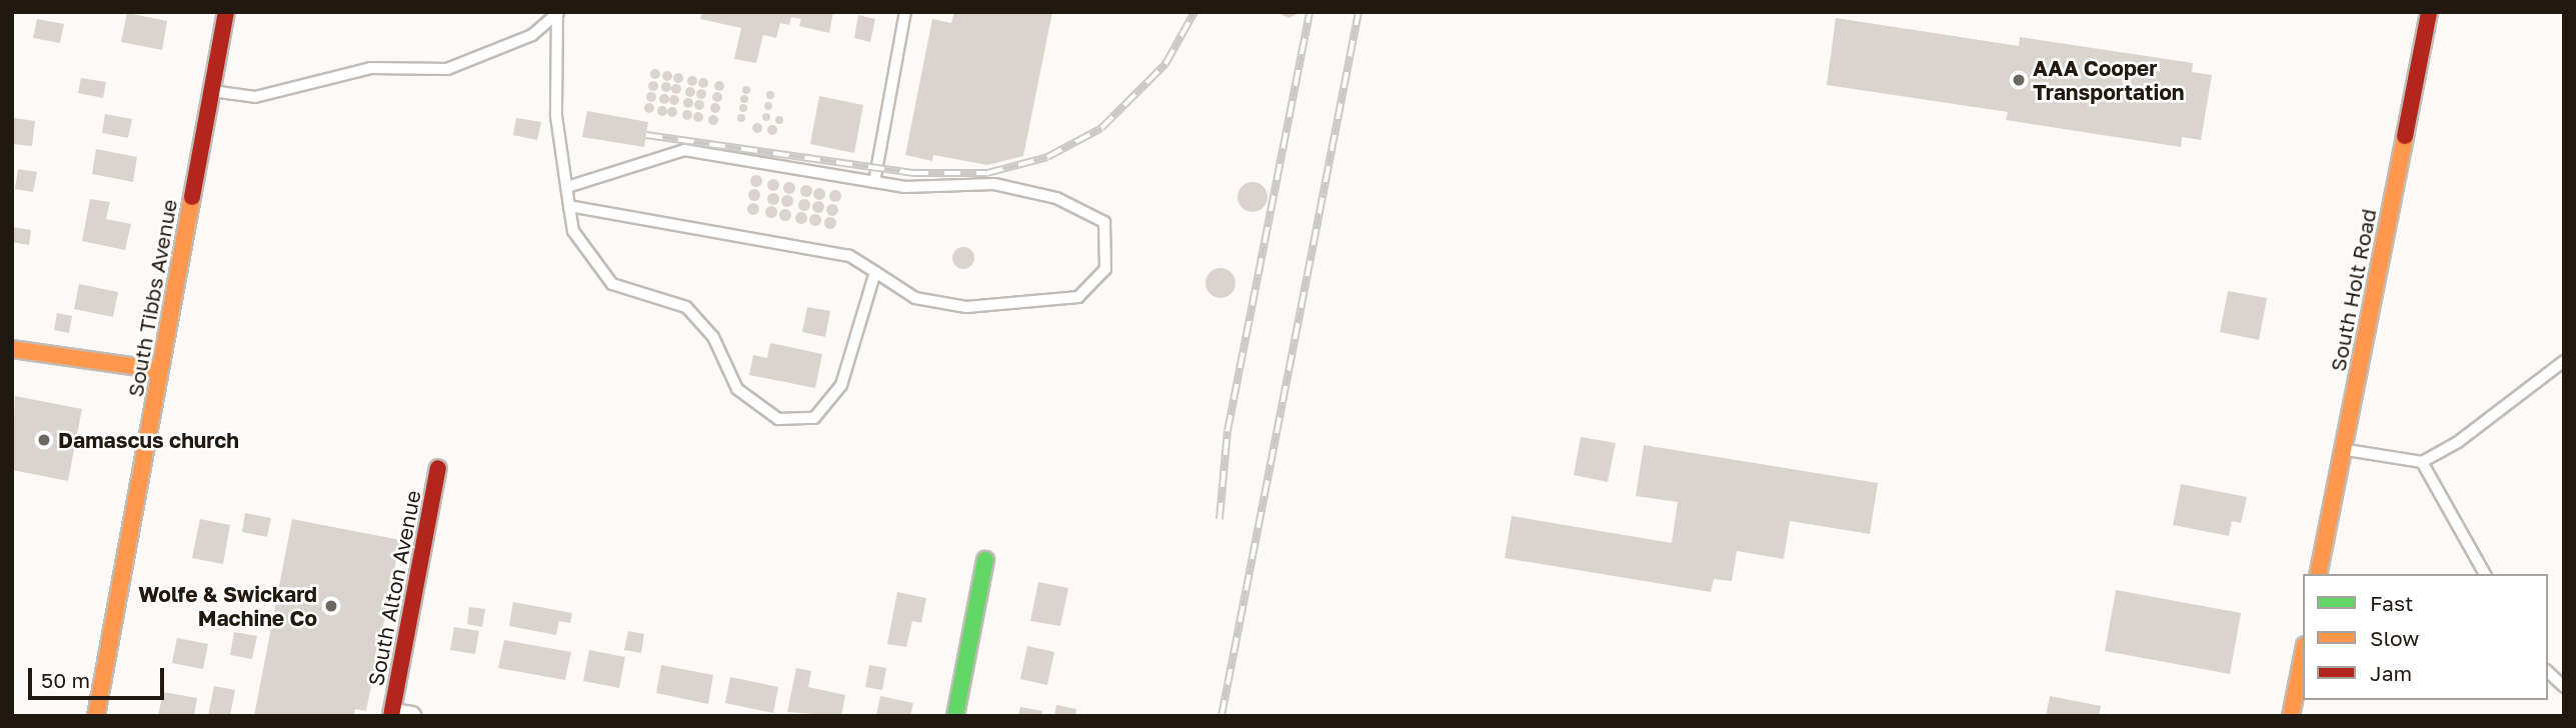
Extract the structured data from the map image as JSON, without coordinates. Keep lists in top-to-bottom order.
{
  "streets": {
    "main road": ["South Holt Road", "South Tibbs Avenue", "South Alton Avenue"]
  },
  "places": ["AAA Cooper Transportation", "Damascus church", "Wolfe & Swickard Machine Co"],
  "legend": ["Fast", "Slow", "Jam"],
  "scale_bar": "50 m"
}
